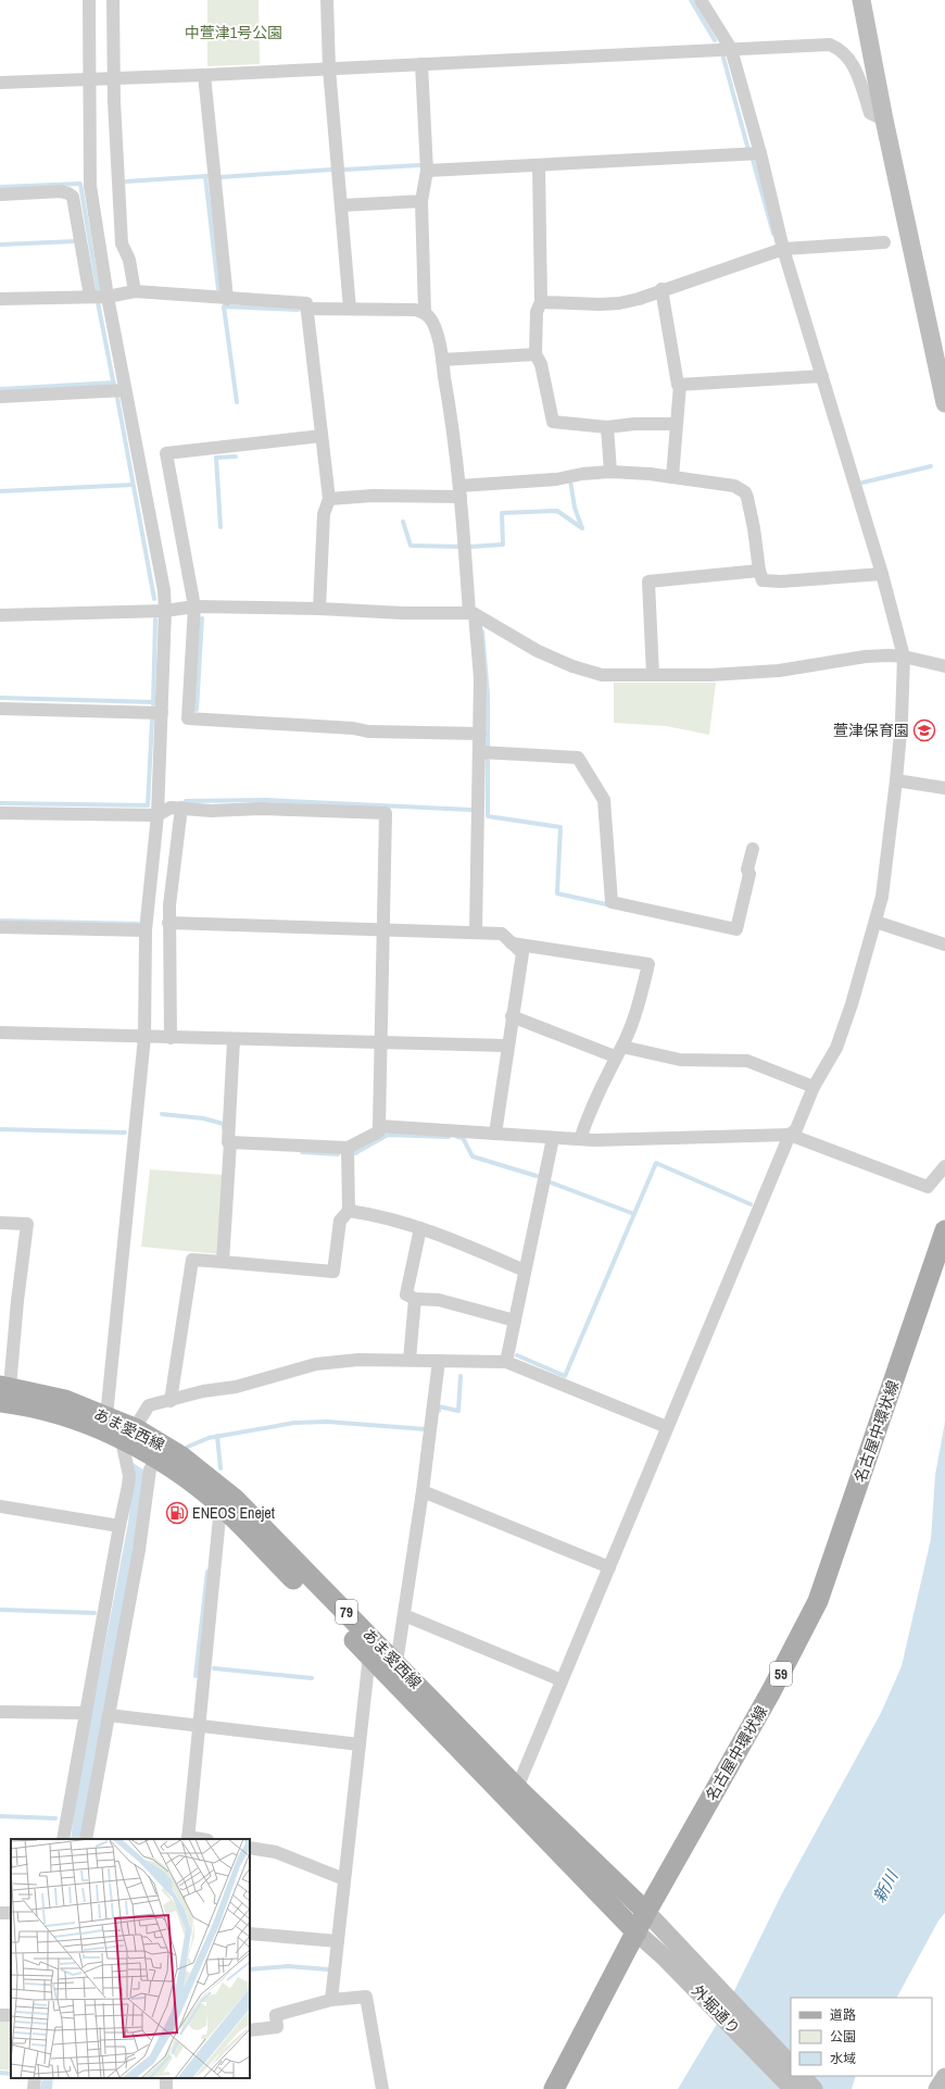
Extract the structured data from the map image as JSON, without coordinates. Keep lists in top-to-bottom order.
{
  "streets": {
    "main road": [
      "あま愛西線",
      "名古屋中環状線",
      "79",
      "59",
      "外堀通り"
    ]
  },
  "crossings": [
    ["あま愛西線", "名古屋中環状線"],
    ["あま愛西線", "外堀通り"],
    ["名古屋中環状線", "外堀通り"]
  ],
  "water": ["新川"],
  "parks": ["中萱津1号公園"],
  "places": {
    "school or university": ["萱津保育園"],
    "fuel station": ["ENEOS Enejet"]
  },
  "legend": ["道路", "公園", "水域"]
}
